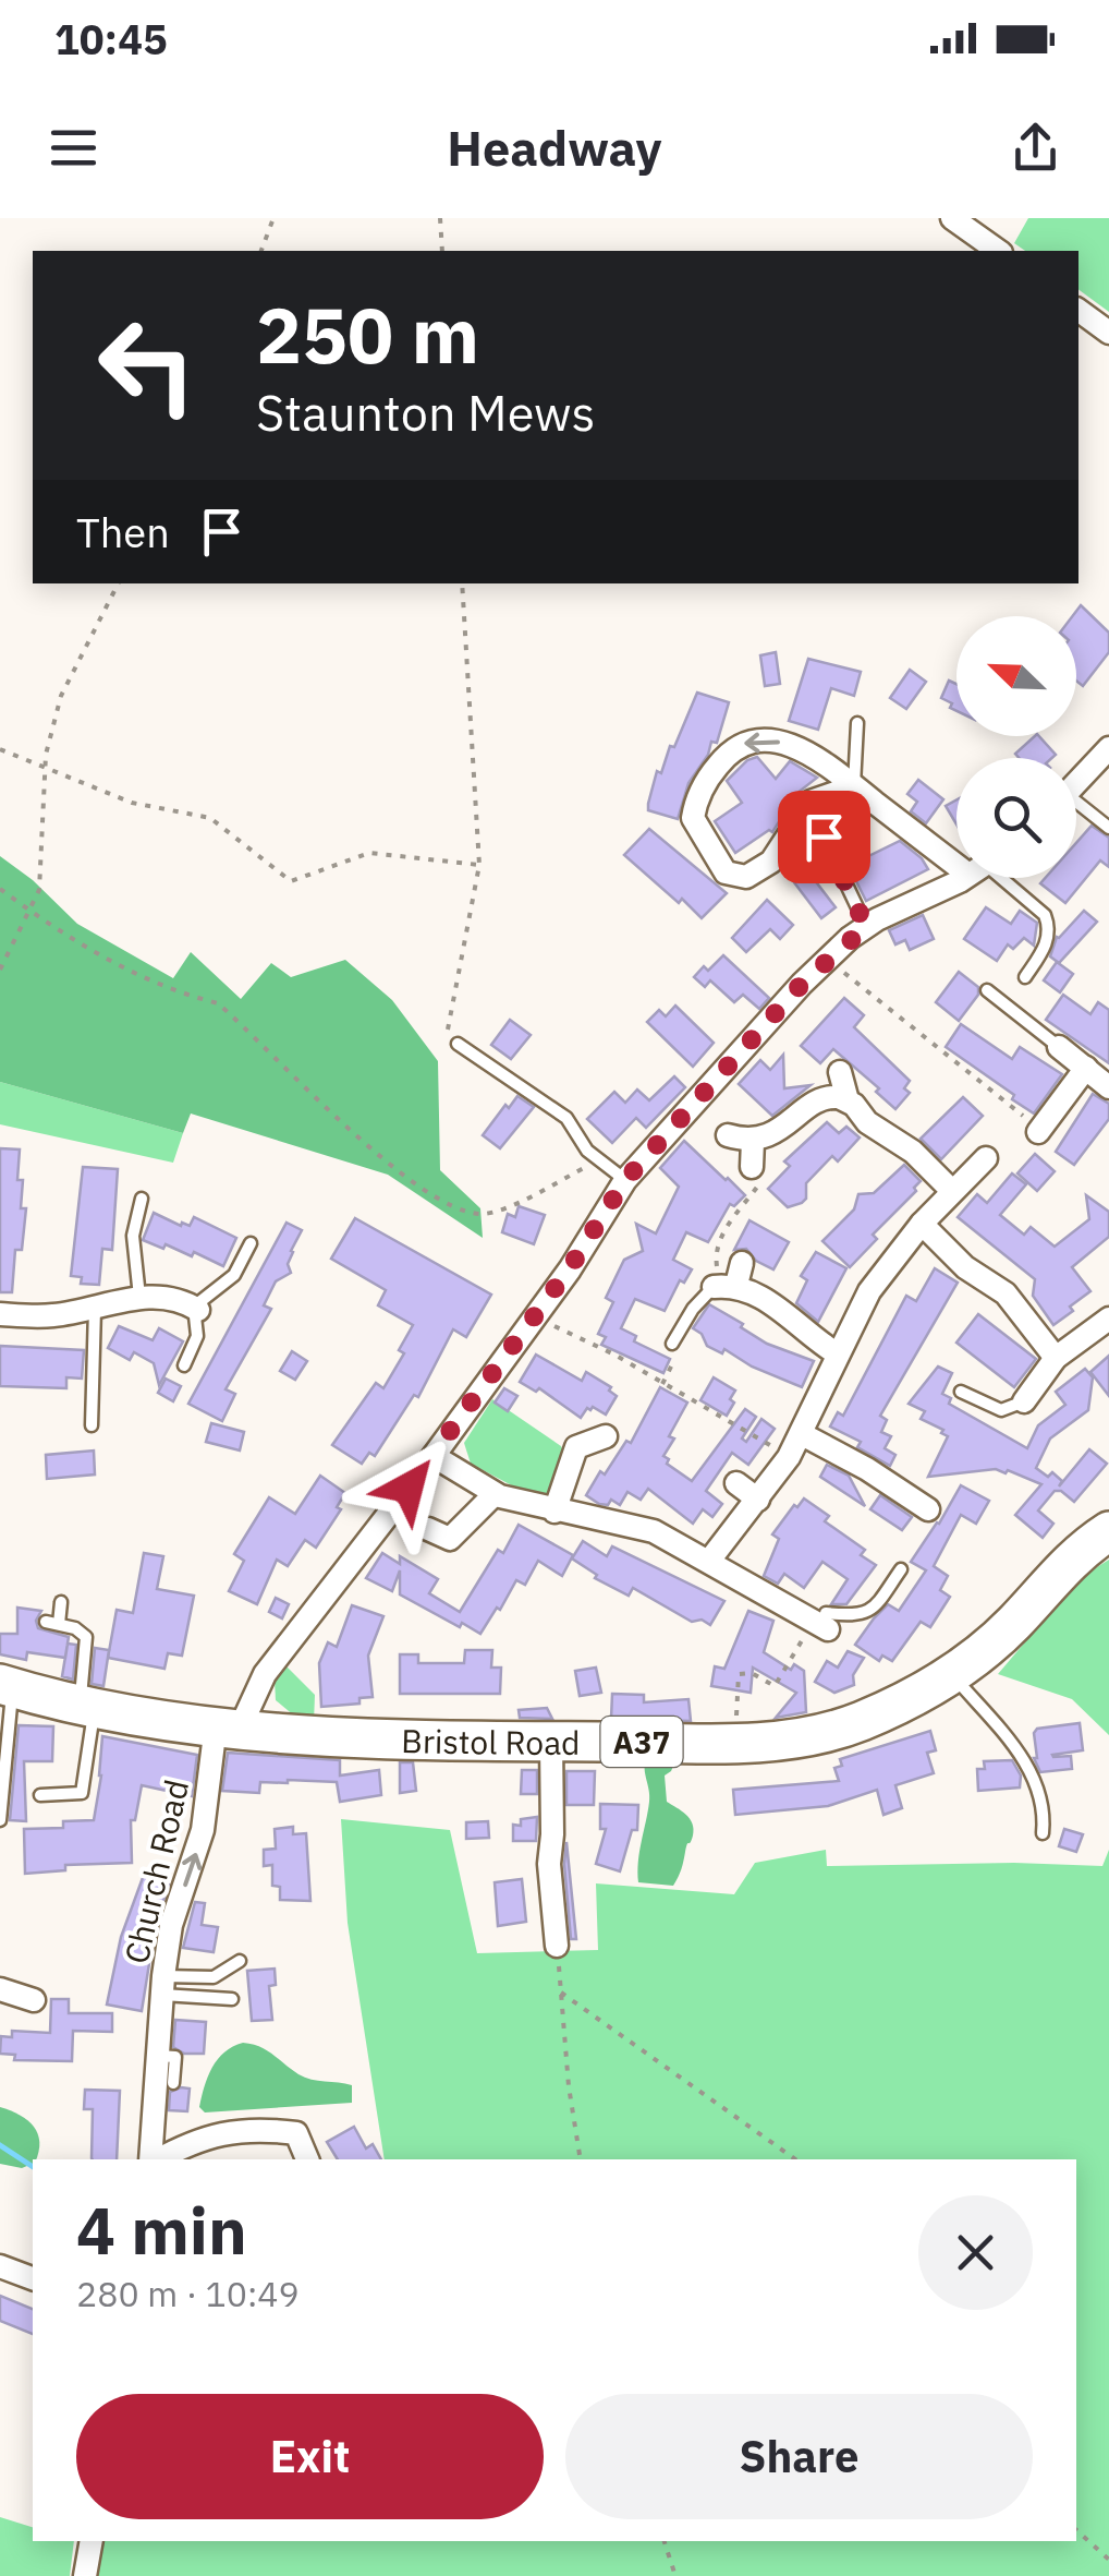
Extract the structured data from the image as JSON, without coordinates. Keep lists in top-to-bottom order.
{
  "streets": {
    "highway": ["Bristol Road", "A37"],
    "street": ["Church Road"]
  },
  "crossings": [
    ["Bristol Road", "Church Road"]
  ],
  "north": "top left",
  "page": {
    "status": "10:45",
    "header": "Headway",
    "turn": ["250 m", "Staunton Mews"],
    "then": "Then",
    "heading": ["4 min", "280 m · 10:49"],
    "buttons": ["Exit", "Share"]
  }
}
